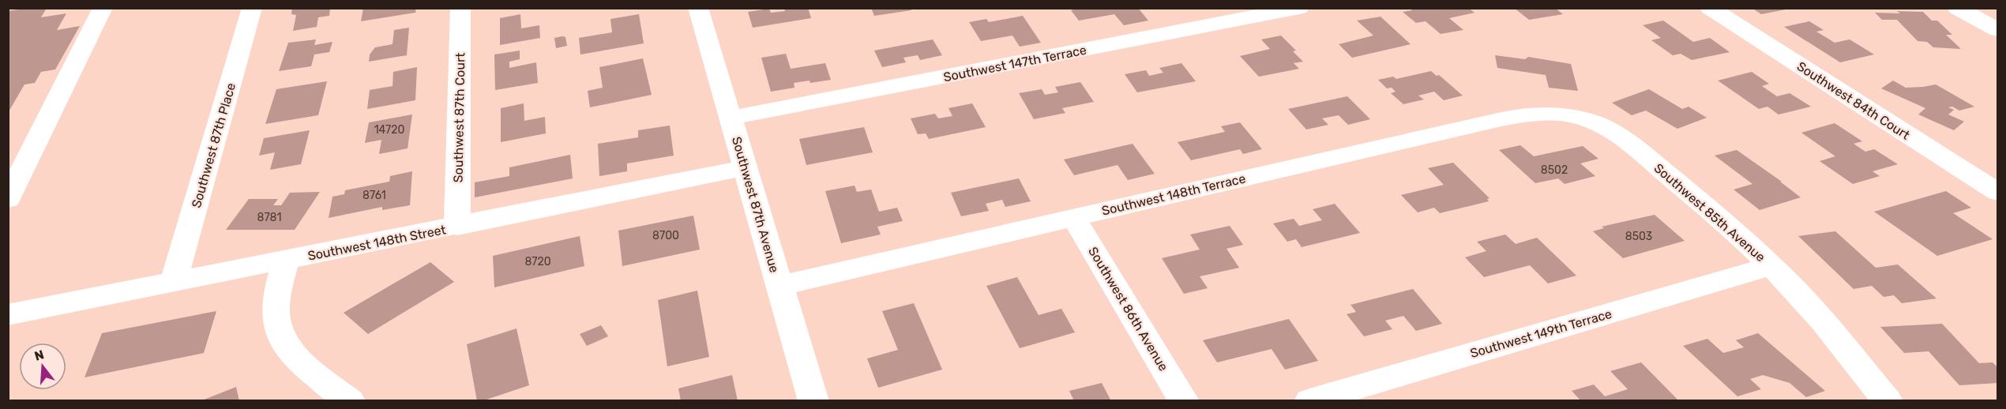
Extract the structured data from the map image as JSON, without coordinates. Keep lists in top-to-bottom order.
{
  "streets": {
    "street": [
      "Southwest 147th Terrace",
      "Southwest 84th Court",
      "Southwest 87th Court",
      "Southwest 87th Place",
      "Southwest 148th Terrace",
      "Southwest 87th Avenue",
      "Southwest 85th Avenue",
      "Southwest 148th Street",
      "Southwest 86th Avenue",
      "Southwest 149th Terrace"
    ]
  },
  "crossings": [
    ["Southwest 147th Terrace", "Southwest 87th Avenue"],
    ["Southwest 87th Court", "Southwest 148th Street"],
    ["Southwest 87th Place", "Southwest 148th Street"],
    ["Southwest 148th Terrace", "Southwest 87th Avenue"],
    ["Southwest 148th Terrace", "Southwest 85th Avenue"],
    ["Southwest 148th Terrace", "Southwest 86th Avenue"],
    ["Southwest 87th Avenue", "Southwest 148th Street"],
    ["Southwest 85th Avenue", "Southwest 149th Terrace"]
  ],
  "house_numbers": [
    "14720",
    "8502",
    "8761",
    "8781",
    "8700",
    "8503",
    "8720"
  ],
  "north": "top"
}
